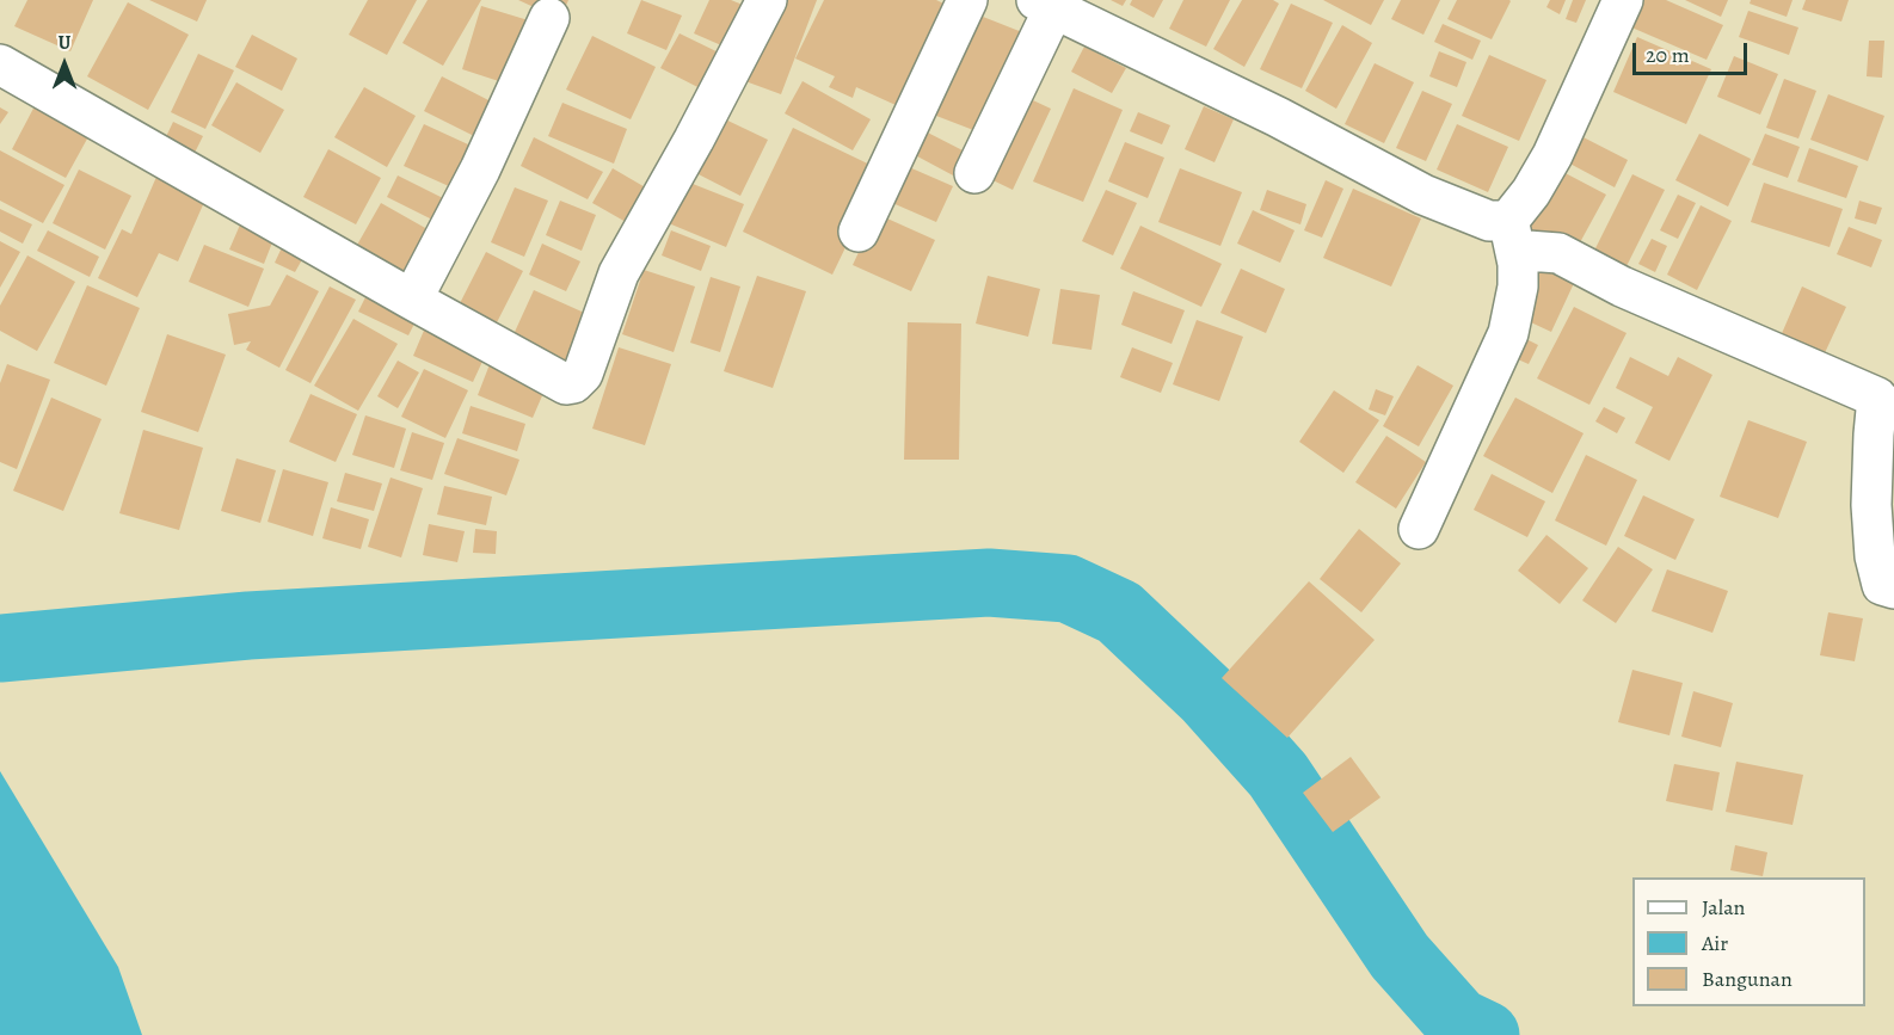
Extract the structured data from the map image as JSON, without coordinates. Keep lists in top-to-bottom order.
{
  "legend": ["Jalan", "Air", "Bangunan"],
  "scale_bar": "20 m",
  "north": "top"
}
